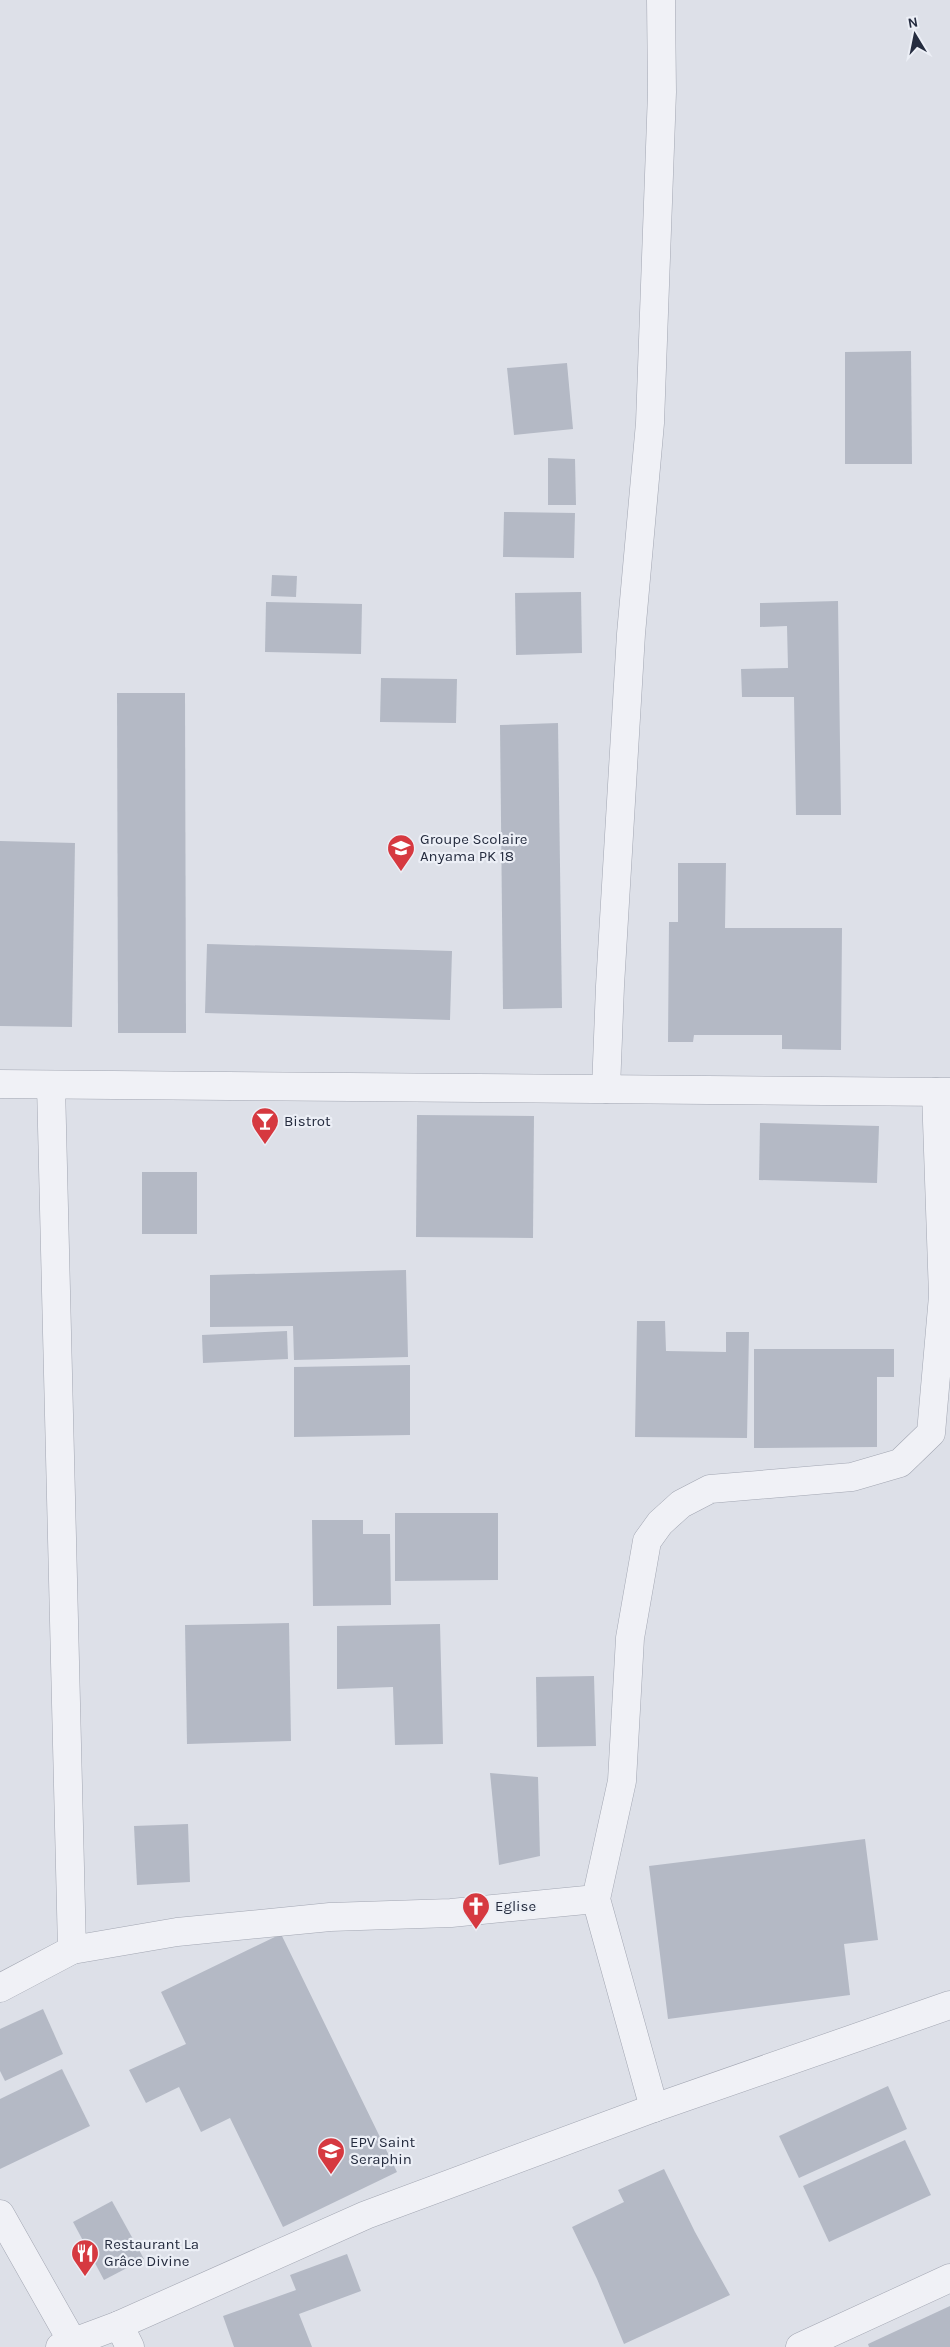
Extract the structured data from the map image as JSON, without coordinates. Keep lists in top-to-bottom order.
{
  "places": {
    "school or university": ["Groupe Scolaire Anyama PK 18", "EPV Saint Seraphin"],
    "bar": ["Bistrot"],
    "church": ["Eglise"],
    "restaurant": ["Restaurant La Grâce Divine"]
  },
  "north": "top"
}
